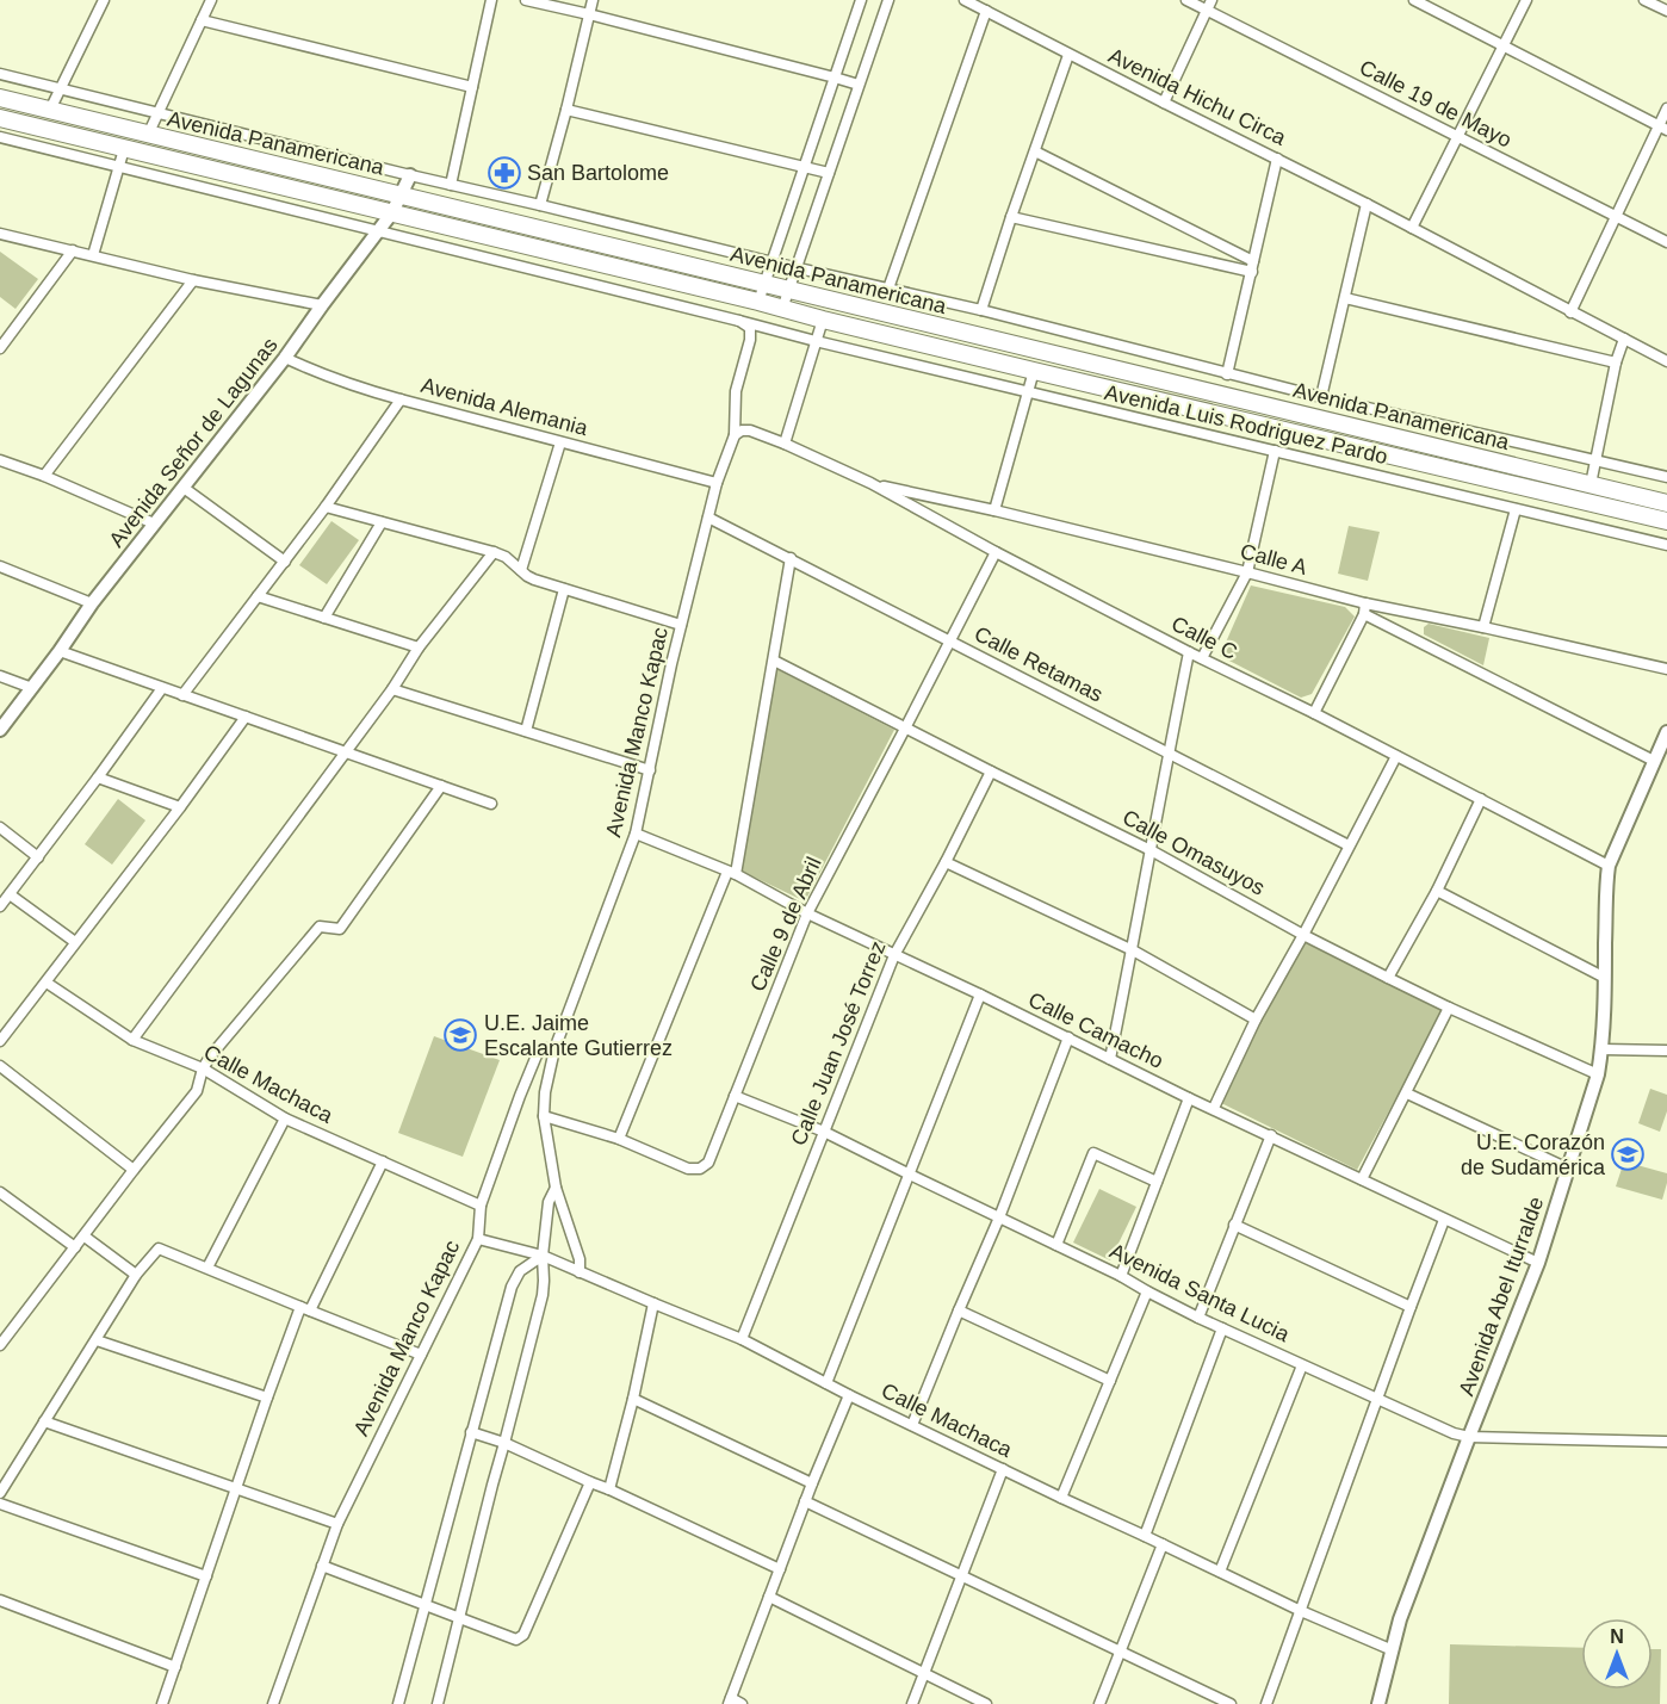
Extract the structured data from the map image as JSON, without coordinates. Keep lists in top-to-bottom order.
{
  "streets": {
    "highway": ["Avenida Panamericana"],
    "street": [
      "Avenida Hichu Circa",
      "Calle 19 de Mayo",
      "Avenida Alemania",
      "Avenida Luis Rodriguez Pardo",
      "Avenida Señor de Lagunas",
      "Calle A",
      "Calle C",
      "Calle Retamas",
      "Avenida Manco Kapac",
      "Calle Omasuyos",
      "Calle 9 de Abril",
      "Calle Camacho",
      "Calle Juan José Torrez",
      "Calle Machaca",
      "Avenida Santa Lucia",
      "Avenida Abel Iturralde"
    ]
  },
  "crossings": [
    ["Avenida Panamericana", "Avenida Señor de Lagunas"],
    ["Avenida Alemania", "Avenida Señor de Lagunas"],
    ["Avenida Alemania", "Avenida Manco Kapac"],
    ["Calle A", "Calle C"],
    ["Calle C", "Calle 9 de Abril"],
    ["Calle C", "Avenida Abel Iturralde"],
    ["Calle Retamas", "Avenida Manco Kapac"],
    ["Calle Retamas", "Calle 9 de Abril"],
    ["Avenida Manco Kapac", "Calle Camacho"],
    ["Avenida Manco Kapac", "Calle Machaca"],
    ["Calle Omasuyos", "Calle 9 de Abril"],
    ["Calle Omasuyos", "Calle Juan José Torrez"],
    ["Calle Omasuyos", "Avenida Abel Iturralde"],
    ["Calle 9 de Abril", "Calle Camacho"],
    ["Calle 9 de Abril", "Avenida Santa Lucia"],
    ["Calle Camacho", "Calle Juan José Torrez"],
    ["Calle Camacho", "Avenida Abel Iturralde"],
    ["Calle Juan José Torrez", "Calle Machaca"],
    ["Calle Juan José Torrez", "Avenida Santa Lucia"],
    ["Calle Machaca", "Avenida Abel Iturralde"],
    ["Avenida Santa Lucia", "Avenida Abel Iturralde"]
  ],
  "places": {
    "pharmacy": ["San Bartolome"],
    "school or university": ["U.E. Jaime Escalante Gutierrez", "U.E. Corazón de Sudamérica"]
  },
  "north": "top"
}
